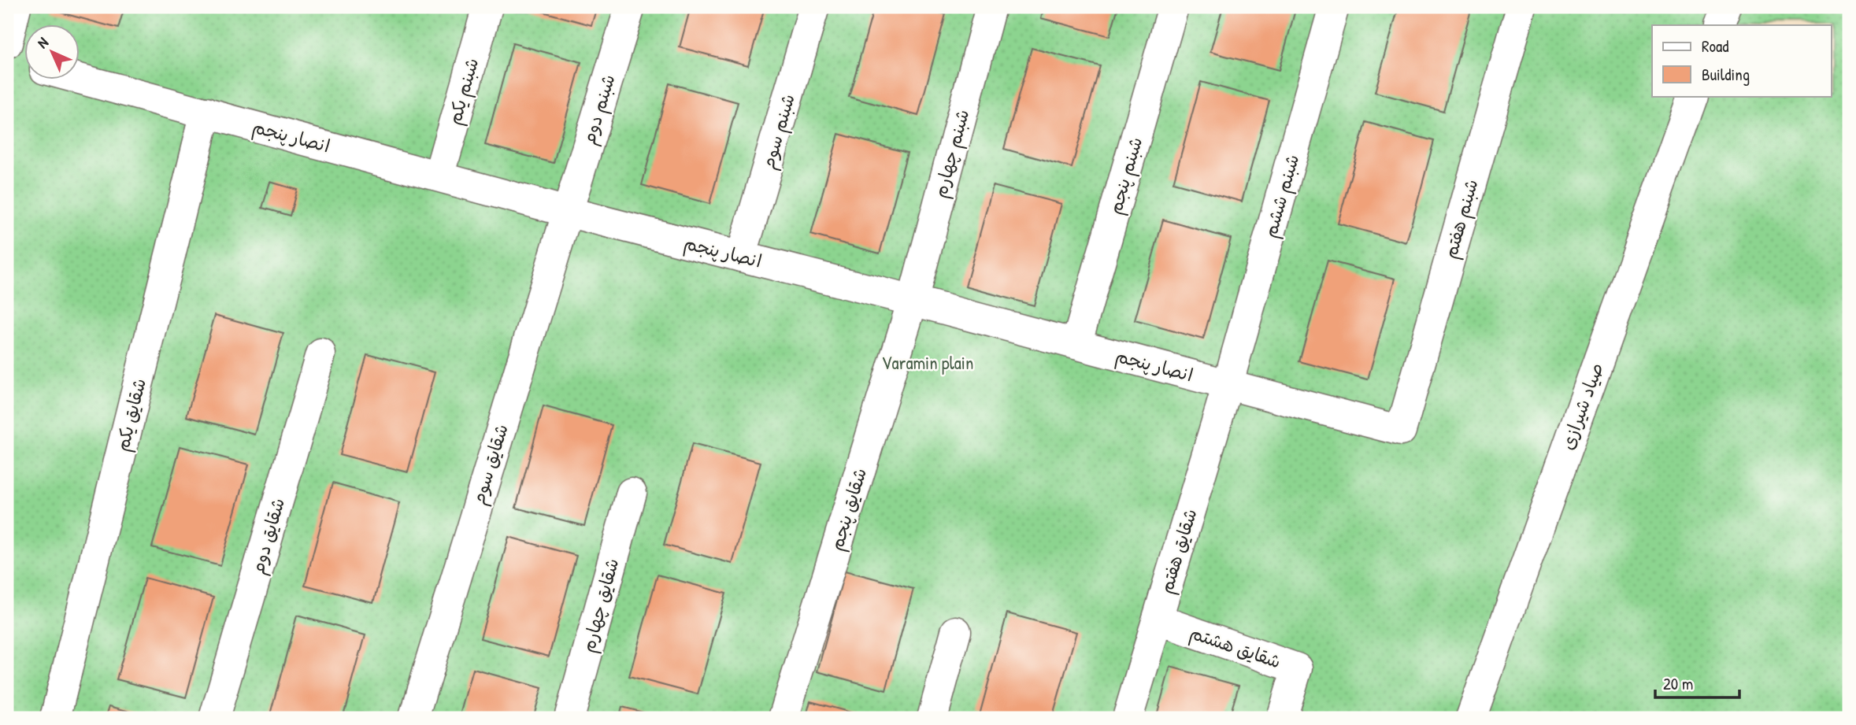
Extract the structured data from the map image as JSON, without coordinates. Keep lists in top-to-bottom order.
{
  "streets": {
    "street": [
      "شبنم یکم",
      "شبنم دوم",
      "شبنم سوم",
      "انصار پنجم",
      "شبنم چهارم",
      "شبنم پنجم",
      "شبنم ششم",
      "شبنم هفتم",
      "صیاد شیرازی",
      "شقایق یکم",
      "شقایق سوم",
      "شقایق پنجم",
      "شقایق دوم",
      "شقایق هفتم",
      "شقایق چهارم",
      "شقایق هشتم"
    ]
  },
  "crossings": [
    ["شبنم یکم", "انصار پنجم"],
    ["شبنم دوم", "انصار پنجم"],
    ["شبنم دوم", "شقایق سوم"],
    ["شبنم سوم", "انصار پنجم"],
    ["انصار پنجم", "شبنم چهارم"],
    ["انصار پنجم", "شبنم پنجم"],
    ["انصار پنجم", "شبنم ششم"],
    ["انصار پنجم", "شبنم هفتم"],
    ["انصار پنجم", "شقایق یکم"],
    ["انصار پنجم", "شقایق سوم"],
    ["انصار پنجم", "شقایق پنجم"],
    ["انصار پنجم", "شقایق هفتم"],
    ["شبنم چهارم", "شقایق پنجم"],
    ["شبنم ششم", "شقایق هفتم"],
    ["شقایق هفتم", "شقایق هشتم"]
  ],
  "parks": ["Varamin plain"],
  "legend": ["Road", "Building"],
  "scale_bar": "20 m",
  "north": "top left"
}
